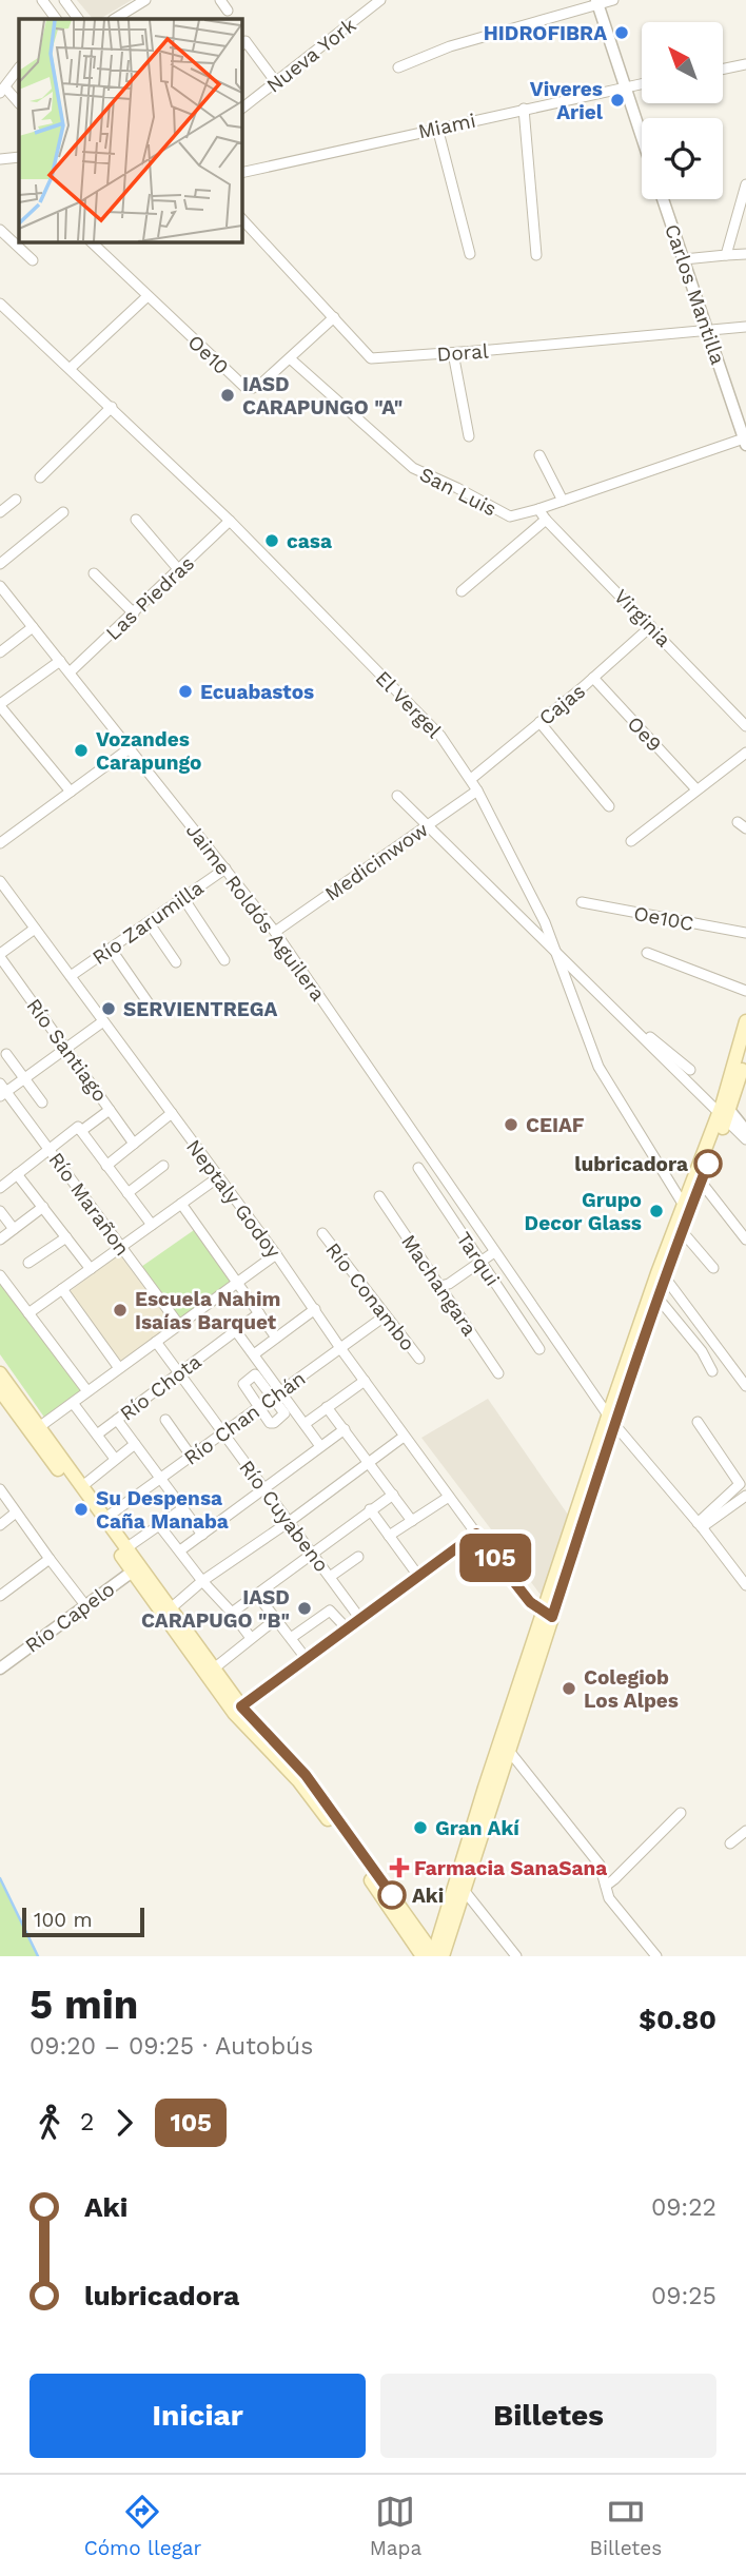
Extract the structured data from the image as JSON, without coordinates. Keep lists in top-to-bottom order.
{
  "streets": {
    "street": [
      "Nueva York",
      "Miami",
      "Carlos Mantilla",
      "Doral",
      "Oe10",
      "San Luis",
      "Las Piedras",
      "Virginia",
      "El Vergel",
      "Cajas",
      "Oe9",
      "Medicinwow",
      "Jaime Roldós Aguilera",
      "Oe10C",
      "Río Zarumilla",
      "Río Santiago",
      "Neptaly Godoy",
      "Río Marañon",
      "Tarqui",
      "Machangara",
      "Río Conambo",
      "Río Chota",
      "Río Chan Chán",
      "Río Cuyabeno",
      "Río Capelo"
    ]
  },
  "crossings": [
    ["Carlos Mantilla", "Doral"],
    ["Carlos Mantilla", "San Luis"],
    ["Doral", "Oe10"],
    ["Oe10", "San Luis"],
    ["San Luis", "Virginia"],
    ["Las Piedras", "El Vergel"],
    ["Las Piedras", "Jaime Roldós Aguilera"],
    ["Virginia", "Cajas"],
    ["El Vergel", "Cajas"],
    ["El Vergel", "Medicinwow"],
    ["Cajas", "Oe9"],
    ["Medicinwow", "Jaime Roldós Aguilera"],
    ["Jaime Roldós Aguilera", "Río Zarumilla"],
    ["Río Zarumilla", "Neptaly Godoy"],
    ["Neptaly Godoy", "Río Chan Chán"],
    ["Río Conambo", "Río Chan Chán"],
    ["Río Chota", "Río Cuyabeno"],
    ["Río Chan Chán", "Río Cuyabeno"]
  ],
  "places": {
    "other": [
      "HIDROFIBRA",
      "Viveres Ariel",
      "IASD CARAPUNGO \"A\"",
      "casa",
      "Ecuabastos",
      "Vozandes Carapungo",
      "SERVIENTREGA",
      "CEIAF",
      "lubricadora",
      "Grupo Decor Glass",
      "Escuela Nahim Isaías Barquet",
      "Su Despensa Caña Manaba",
      "IASD CARAPUGO \"B\"",
      "Colegiob Los Alpes",
      "Gran Akí",
      "Aki"
    ],
    "health": ["Farmacia SanaSana"]
  },
  "lines": ["bus line 105"],
  "scale_bar": "100 m",
  "north": "top left",
  "page": {
    "on_map": "105",
    "scale": "100 m",
    "heading": ["5 min", "09:20 – 09:25 · Autobús", "$0.80"],
    "legs": ["2", "105"],
    "list": [
      {
        "name": "Aki",
        "value": "09:22"
      },
      {
        "name": "lubricadora",
        "value": "09:25"
      }
    ],
    "buttons": ["Iniciar", "Billetes"],
    "tabs": ["Cómo llegar", "Mapa", "Billetes"]
  }
}
